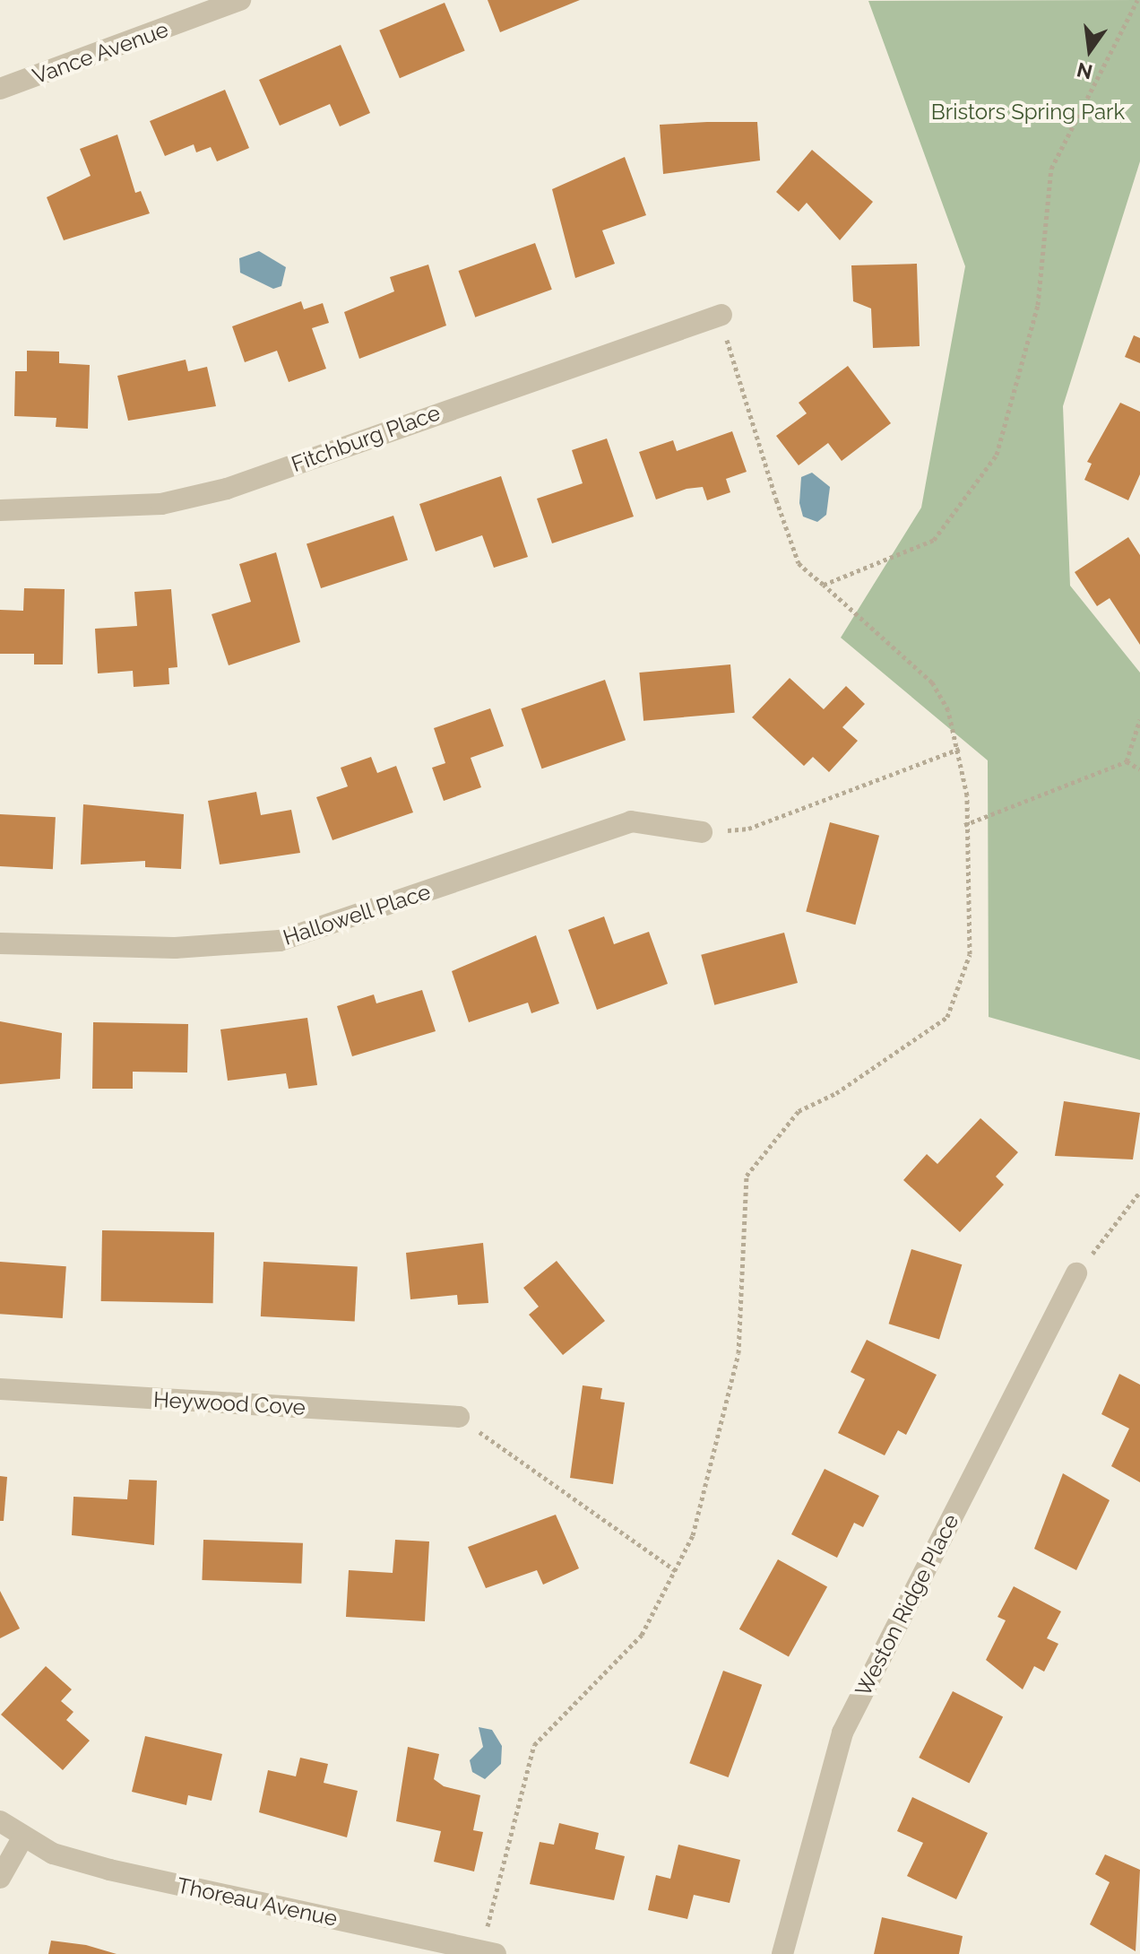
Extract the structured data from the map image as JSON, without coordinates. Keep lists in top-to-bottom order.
{
  "streets": {
    "street": [
      "Vance Avenue",
      "Fitchburg Place",
      "Hallowell Place",
      "Heywood Cove",
      "Weston Ridge Place",
      "Thoreau Avenue"
    ]
  },
  "parks": ["Bristors Spring Park"],
  "north": "bottom"
}
